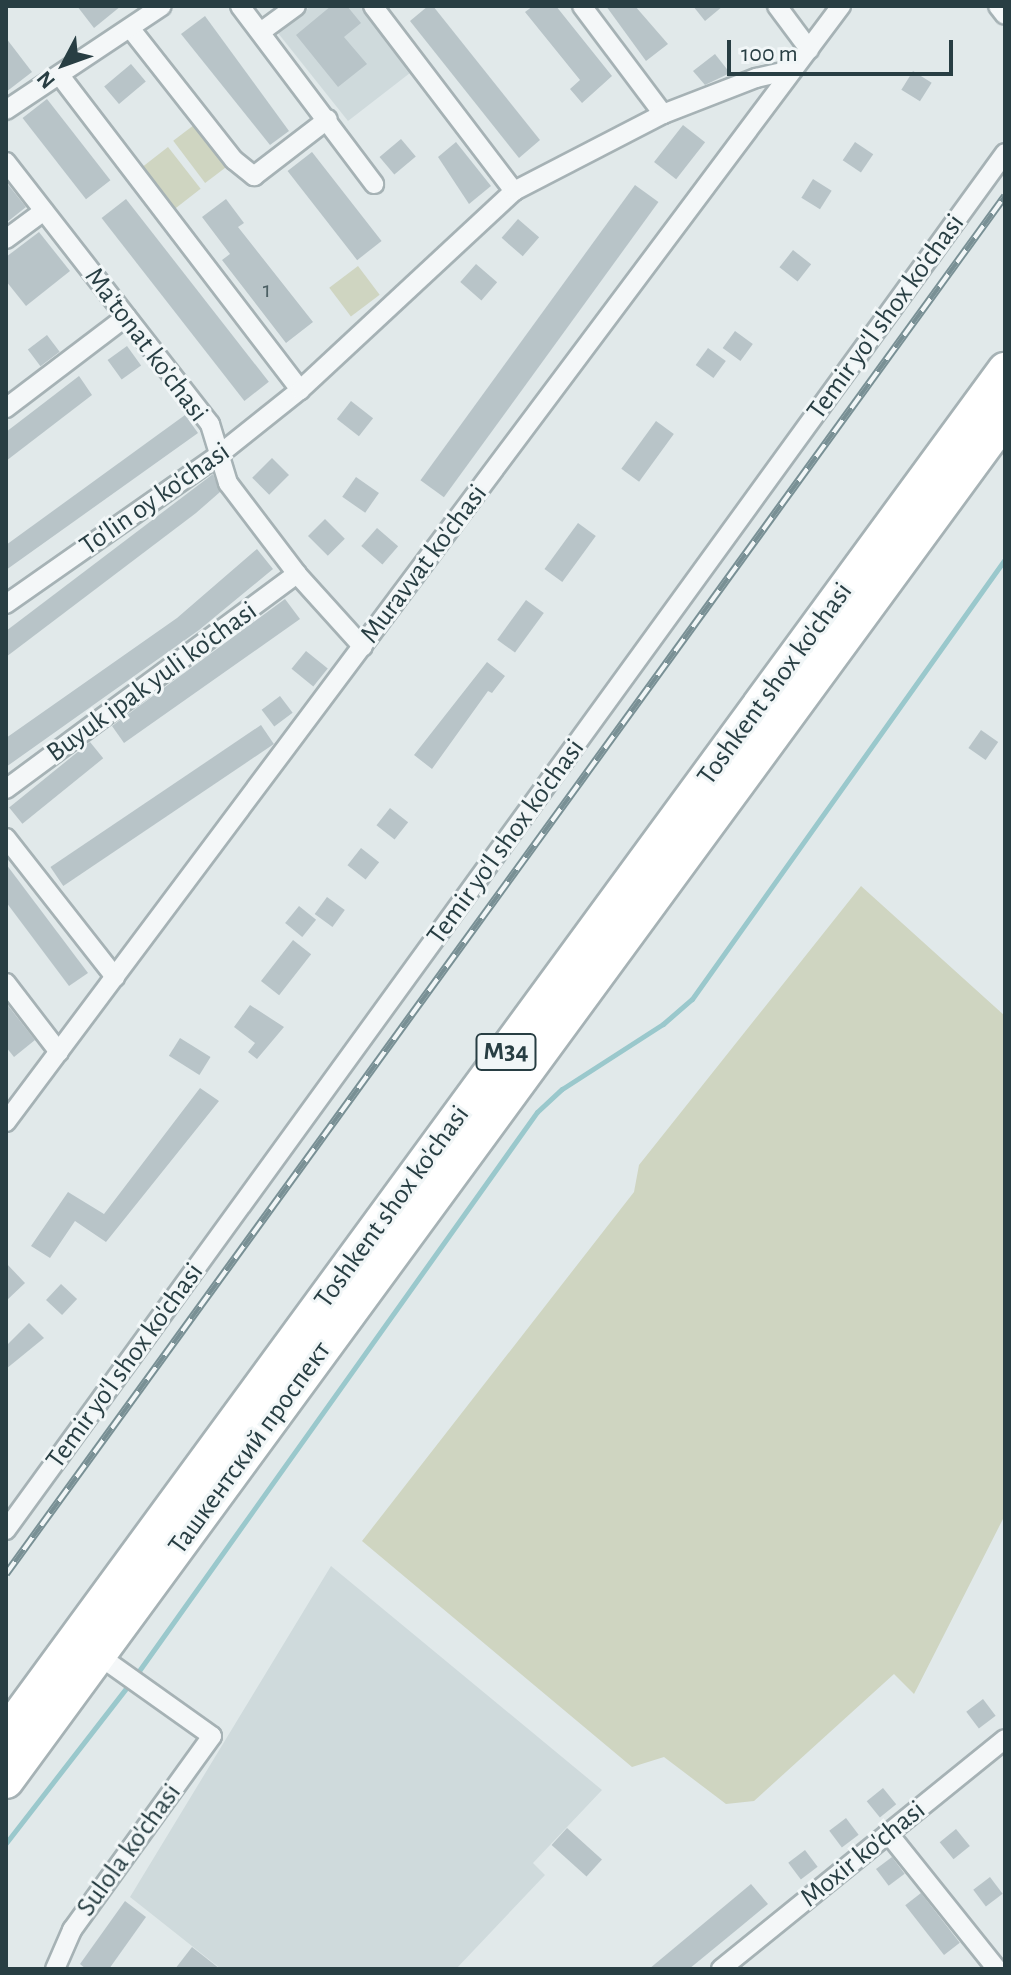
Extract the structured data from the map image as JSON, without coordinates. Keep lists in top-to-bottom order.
{
  "streets": {
    "highway": ["Toshkent shox ko'chasi", "M34", "Ташкентский проспект"],
    "street": [
      "Temir yo'l shox ko'chasi",
      "Ma'tonat ko'chasi",
      "To'lin oy ko'chasi",
      "Muravvat ko'chasi",
      "Buyuk ipak yuli ko'chasi",
      "Sulola ko'chasi",
      "Moxir ko'chasi"
    ]
  },
  "crossings": [
    ["Ma'tonat ko'chasi", "To'lin oy ko'chasi"],
    ["Ma'tonat ko'chasi", "Muravvat ko'chasi"],
    ["Ma'tonat ko'chasi", "Buyuk ipak yuli ko'chasi"],
    ["To'lin oy ko'chasi", "Muravvat ko'chasi"],
    ["Ташкентский проспект", "Sulola ko'chasi"]
  ],
  "house_numbers": ["1"],
  "scale_bar": "100 m",
  "north": "bottom left"
}
